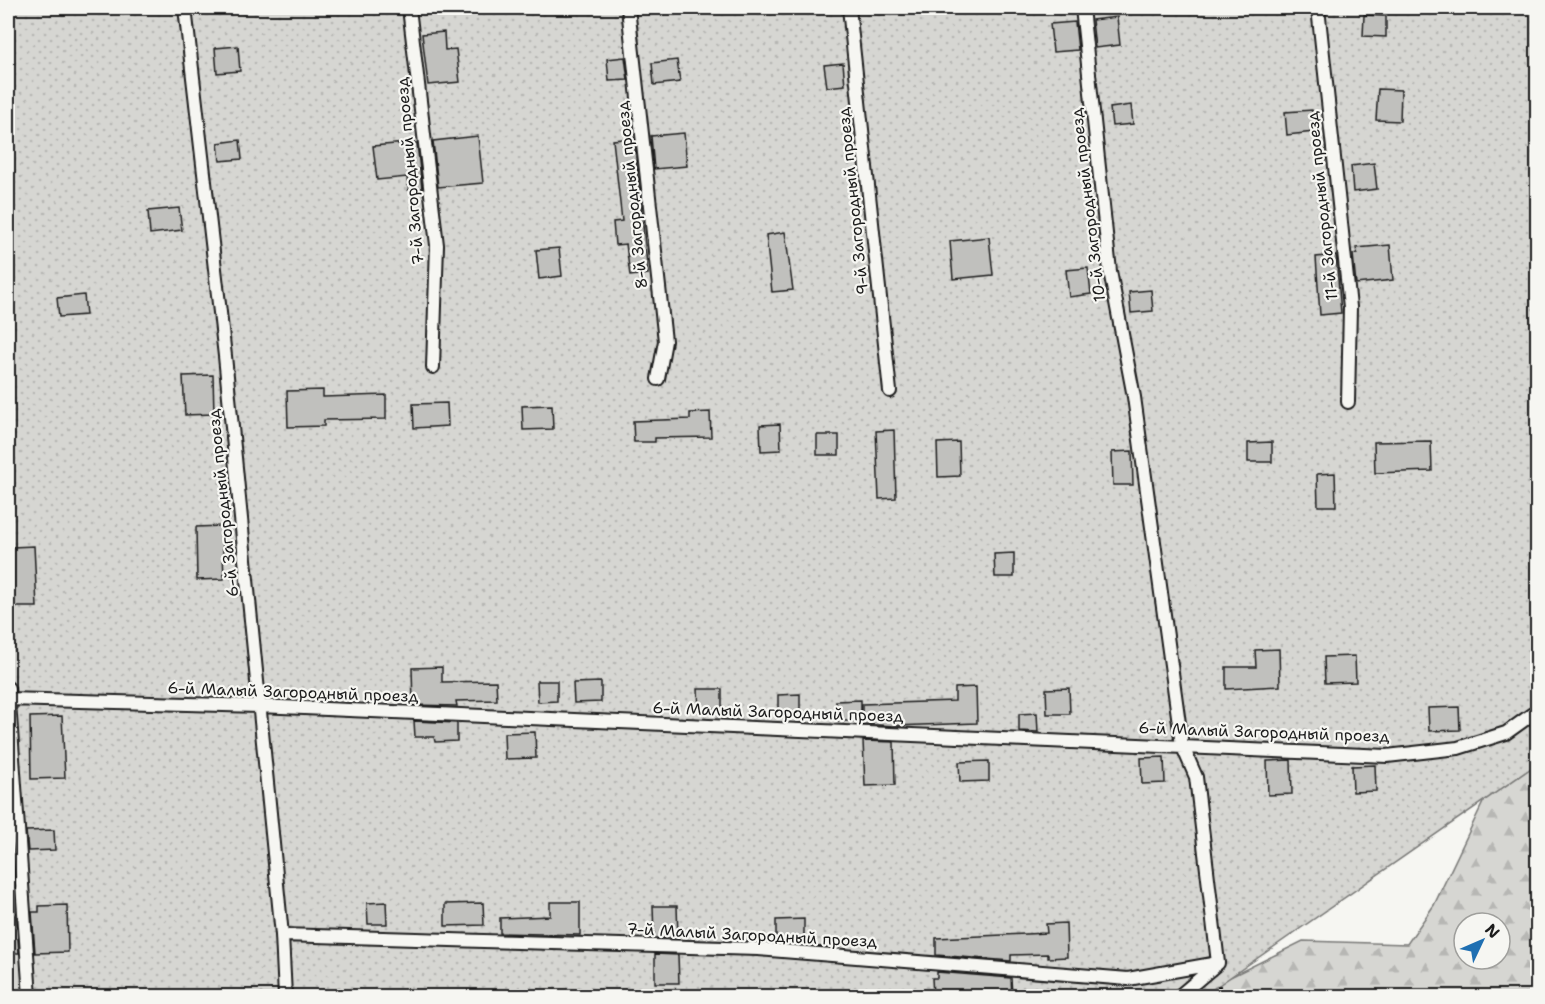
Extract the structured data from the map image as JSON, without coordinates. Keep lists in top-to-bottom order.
{
  "streets": {
    "lane": [
      "7-й Загородный проезд",
      "8-й Загородный проезд",
      "9-й Загородный проезд",
      "10-й Загородный проезд",
      "11-й Загородный проезд",
      "6-й Загородный проезд",
      "6-й Малый Загородный проезд",
      "7-й Малый Загородный проезд"
    ]
  },
  "crossings": [
    ["10-й Загородный проезд", "6-й Малый Загородный проезд"],
    ["10-й Загородный проезд", "7-й Малый Загородный проезд"],
    ["6-й Загородный проезд", "6-й Малый Загородный проезд"],
    ["6-й Загородный проезд", "7-й Малый Загородный проезд"]
  ],
  "north": "top right"
}
